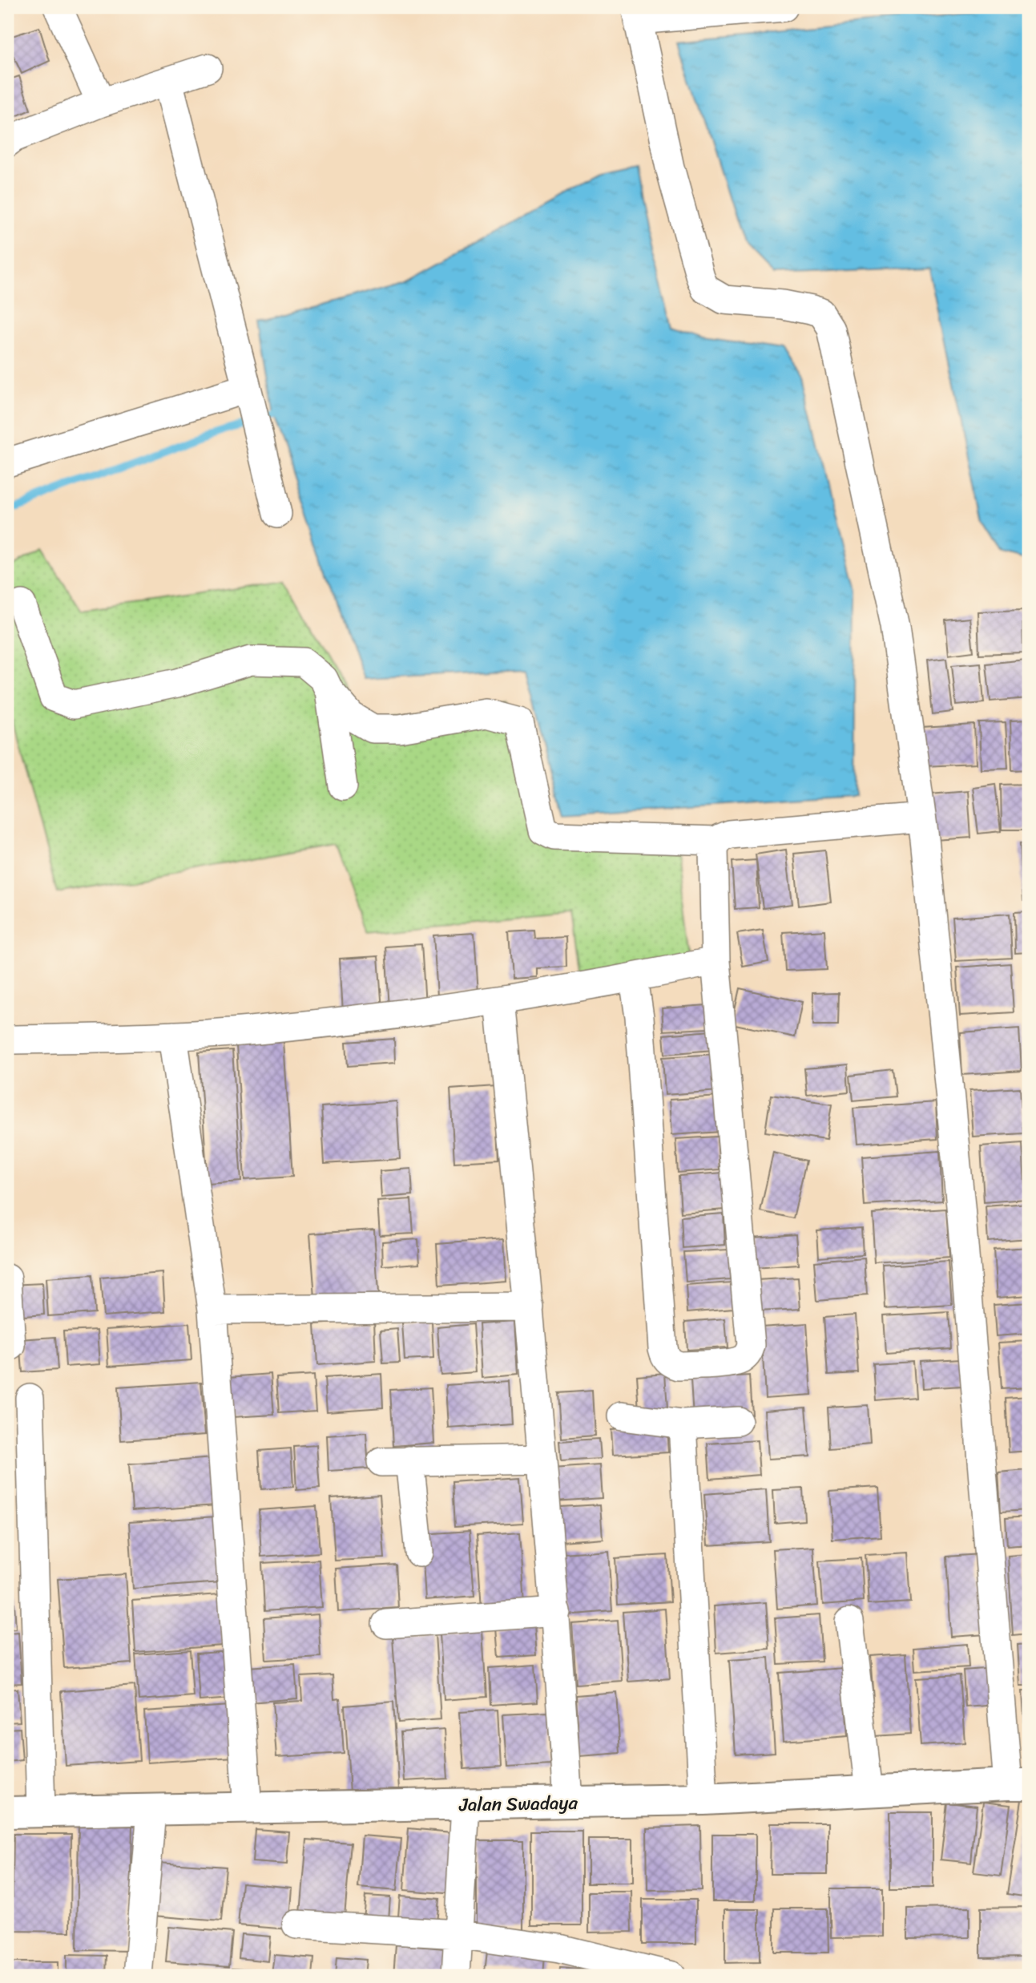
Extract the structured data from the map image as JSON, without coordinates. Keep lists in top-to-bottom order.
{
  "streets": {
    "street": ["Jalan Swadaya"]
  }
}
